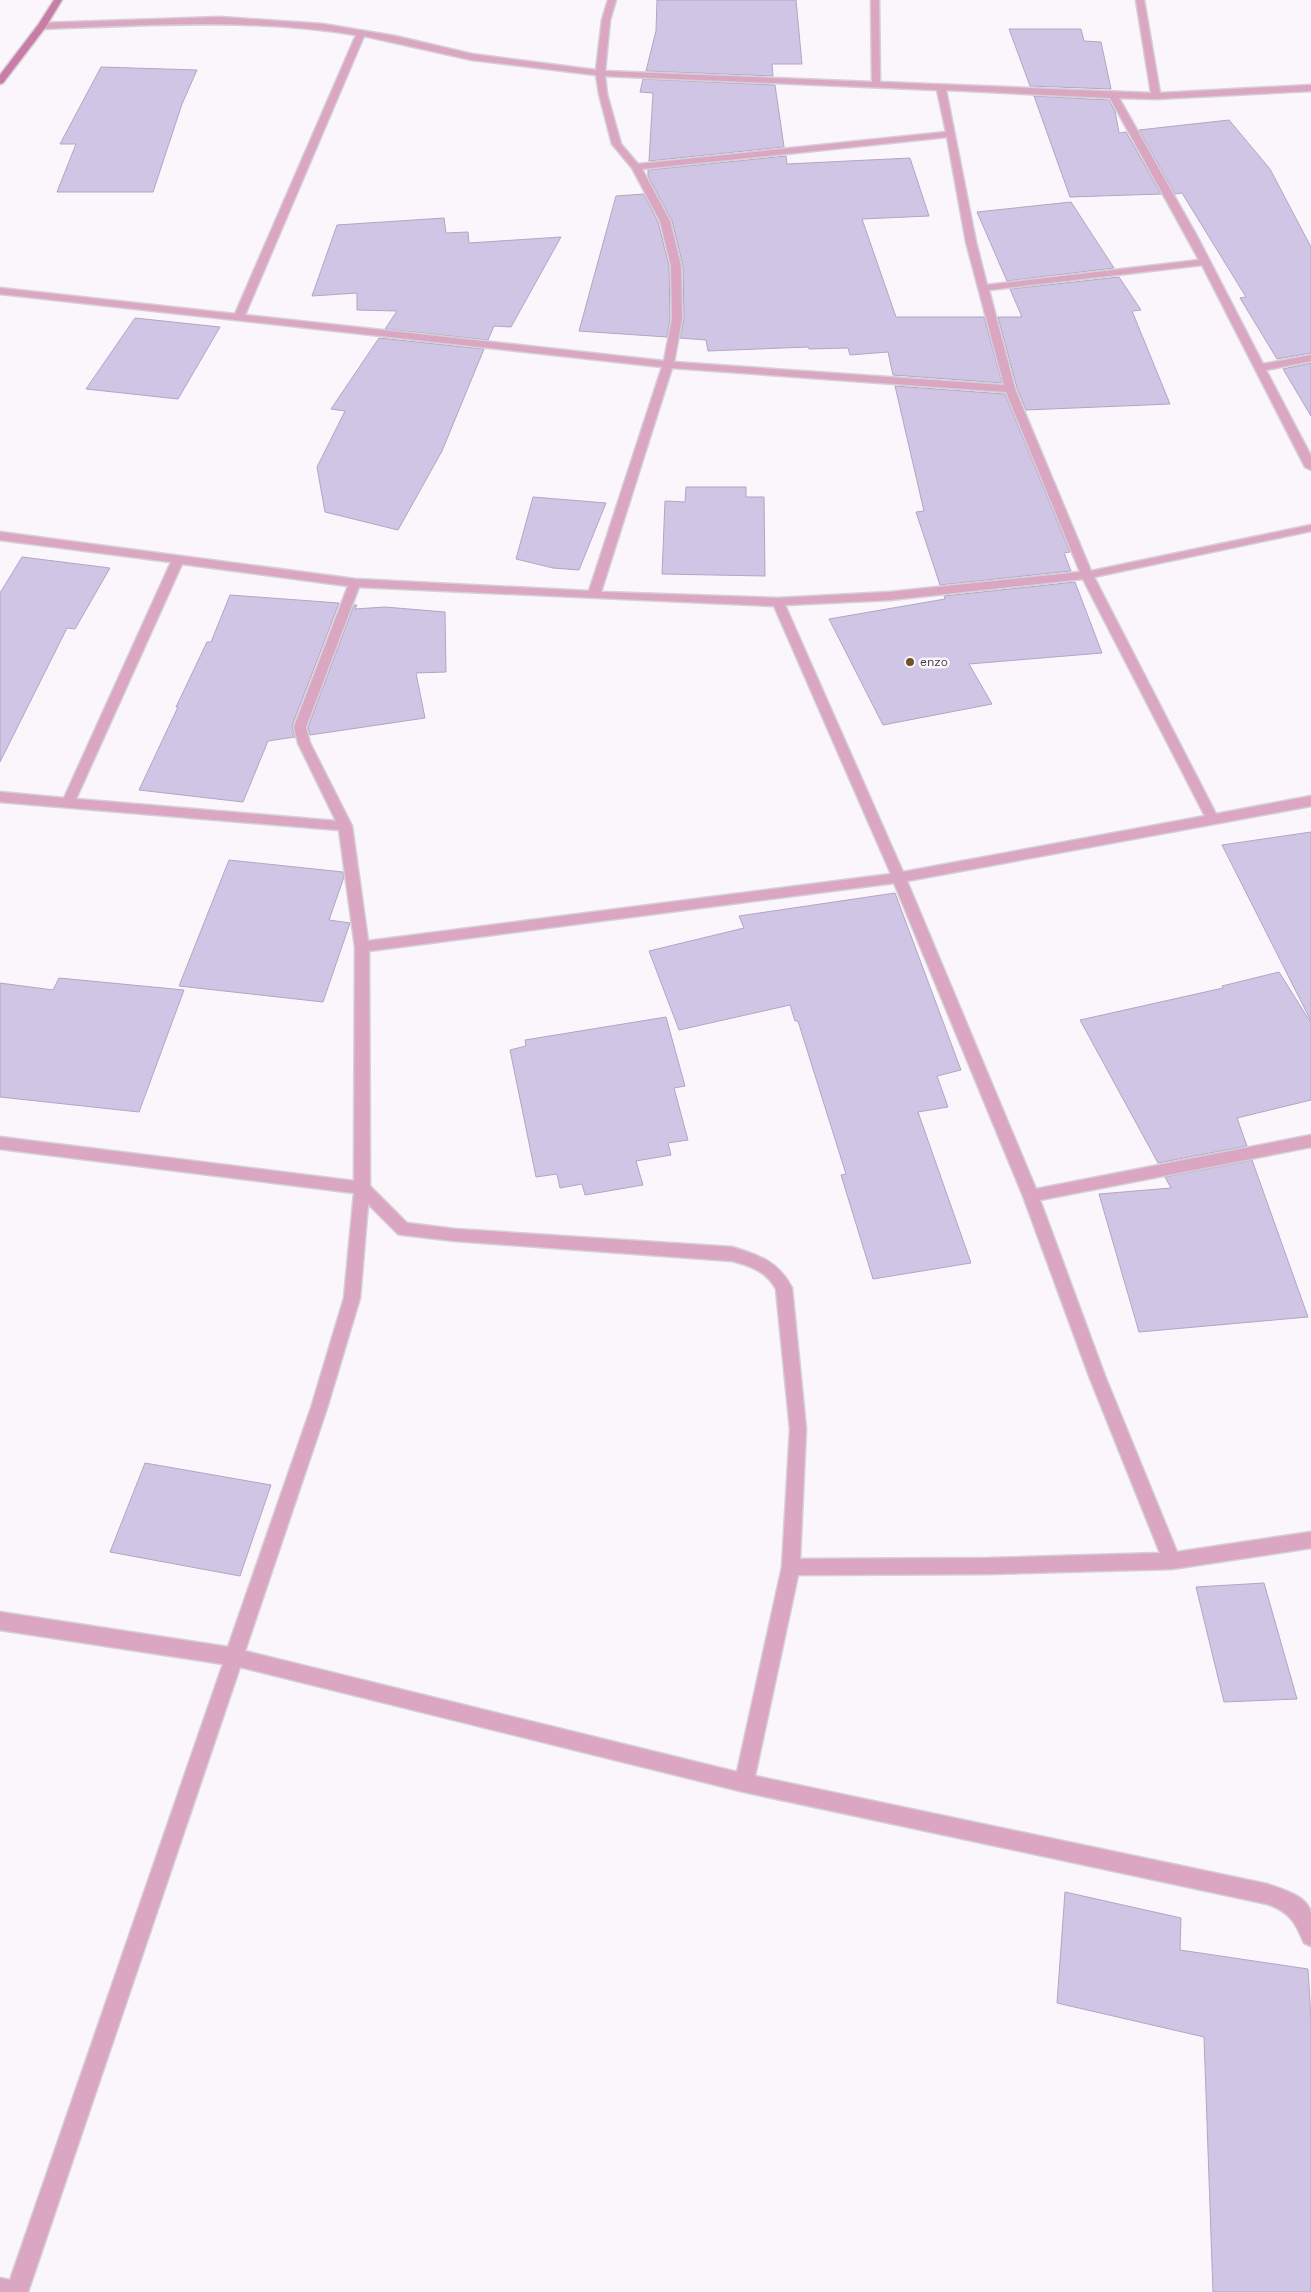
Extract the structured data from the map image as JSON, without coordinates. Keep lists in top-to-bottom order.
{
  "places": ["enzo"]
}
